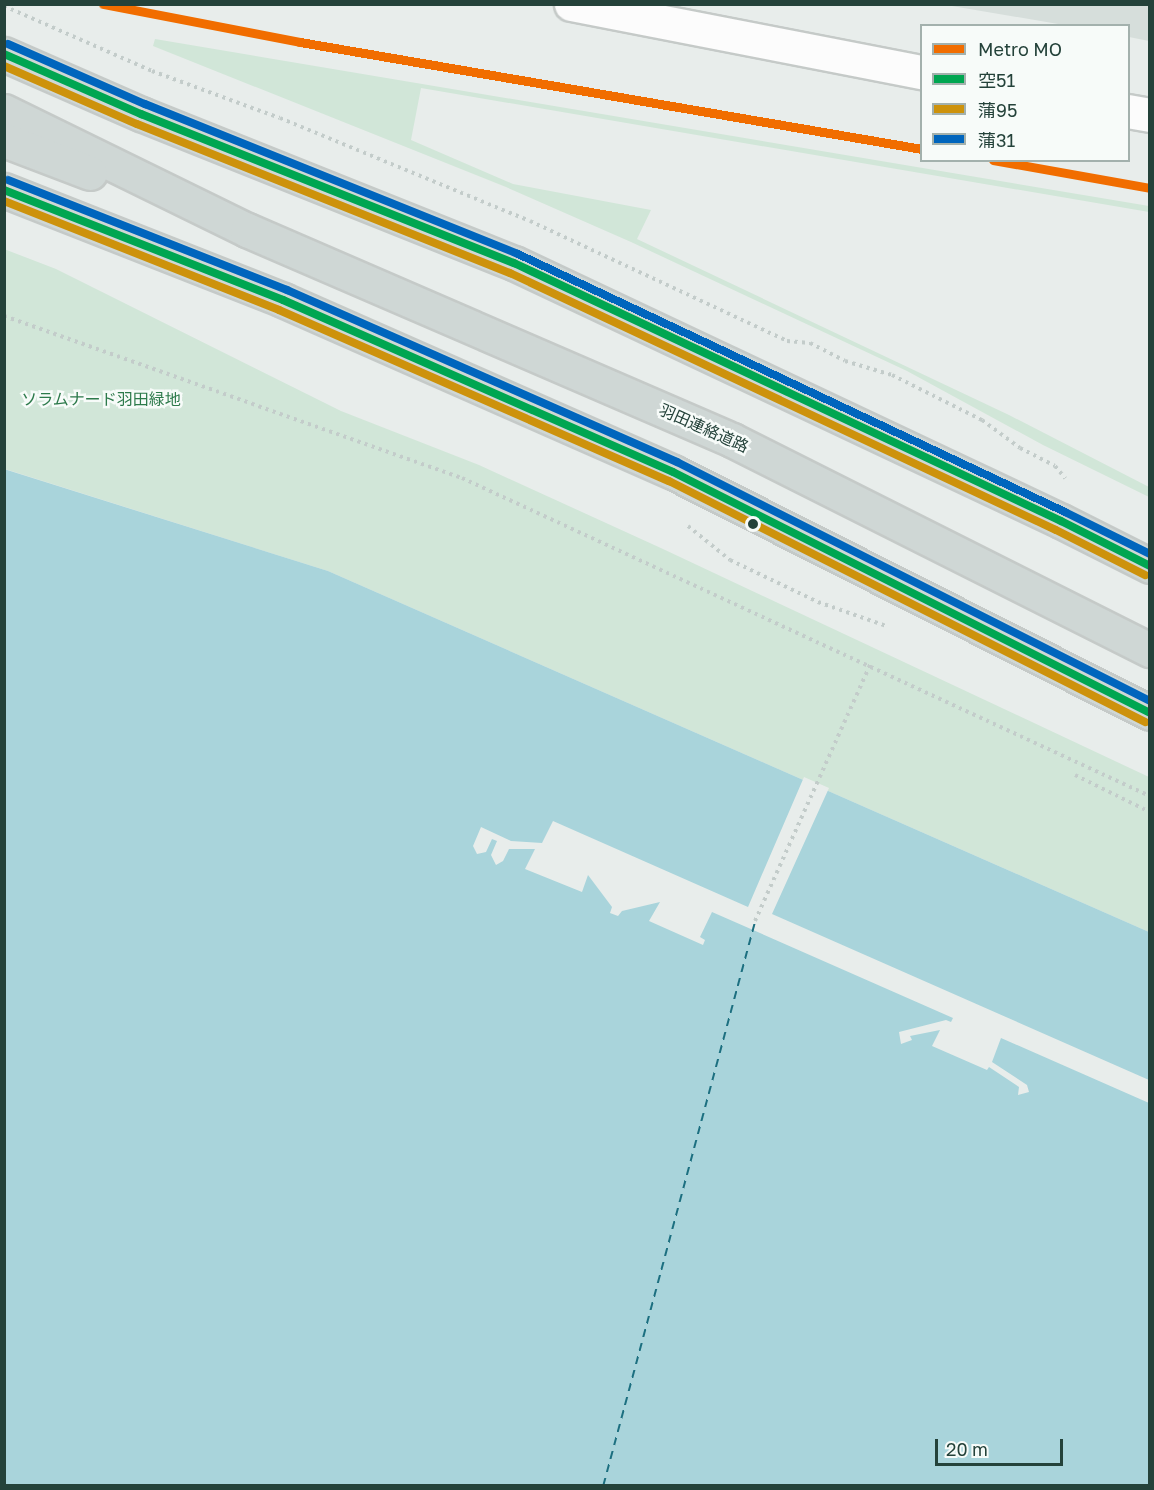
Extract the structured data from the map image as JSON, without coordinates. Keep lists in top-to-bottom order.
{
  "streets": {
    "main road": ["羽田連絡道路"]
  },
  "parks": ["ソラムナード羽田緑地"],
  "lines": [
    "metro line MO",
    "transit line 蒲31",
    "transit line 空51",
    "transit line 蒲95"
  ],
  "legend": [
    "Metro MO",
    "空51",
    "蒲95",
    "蒲31"
  ],
  "scale_bar": "20 m"
}
